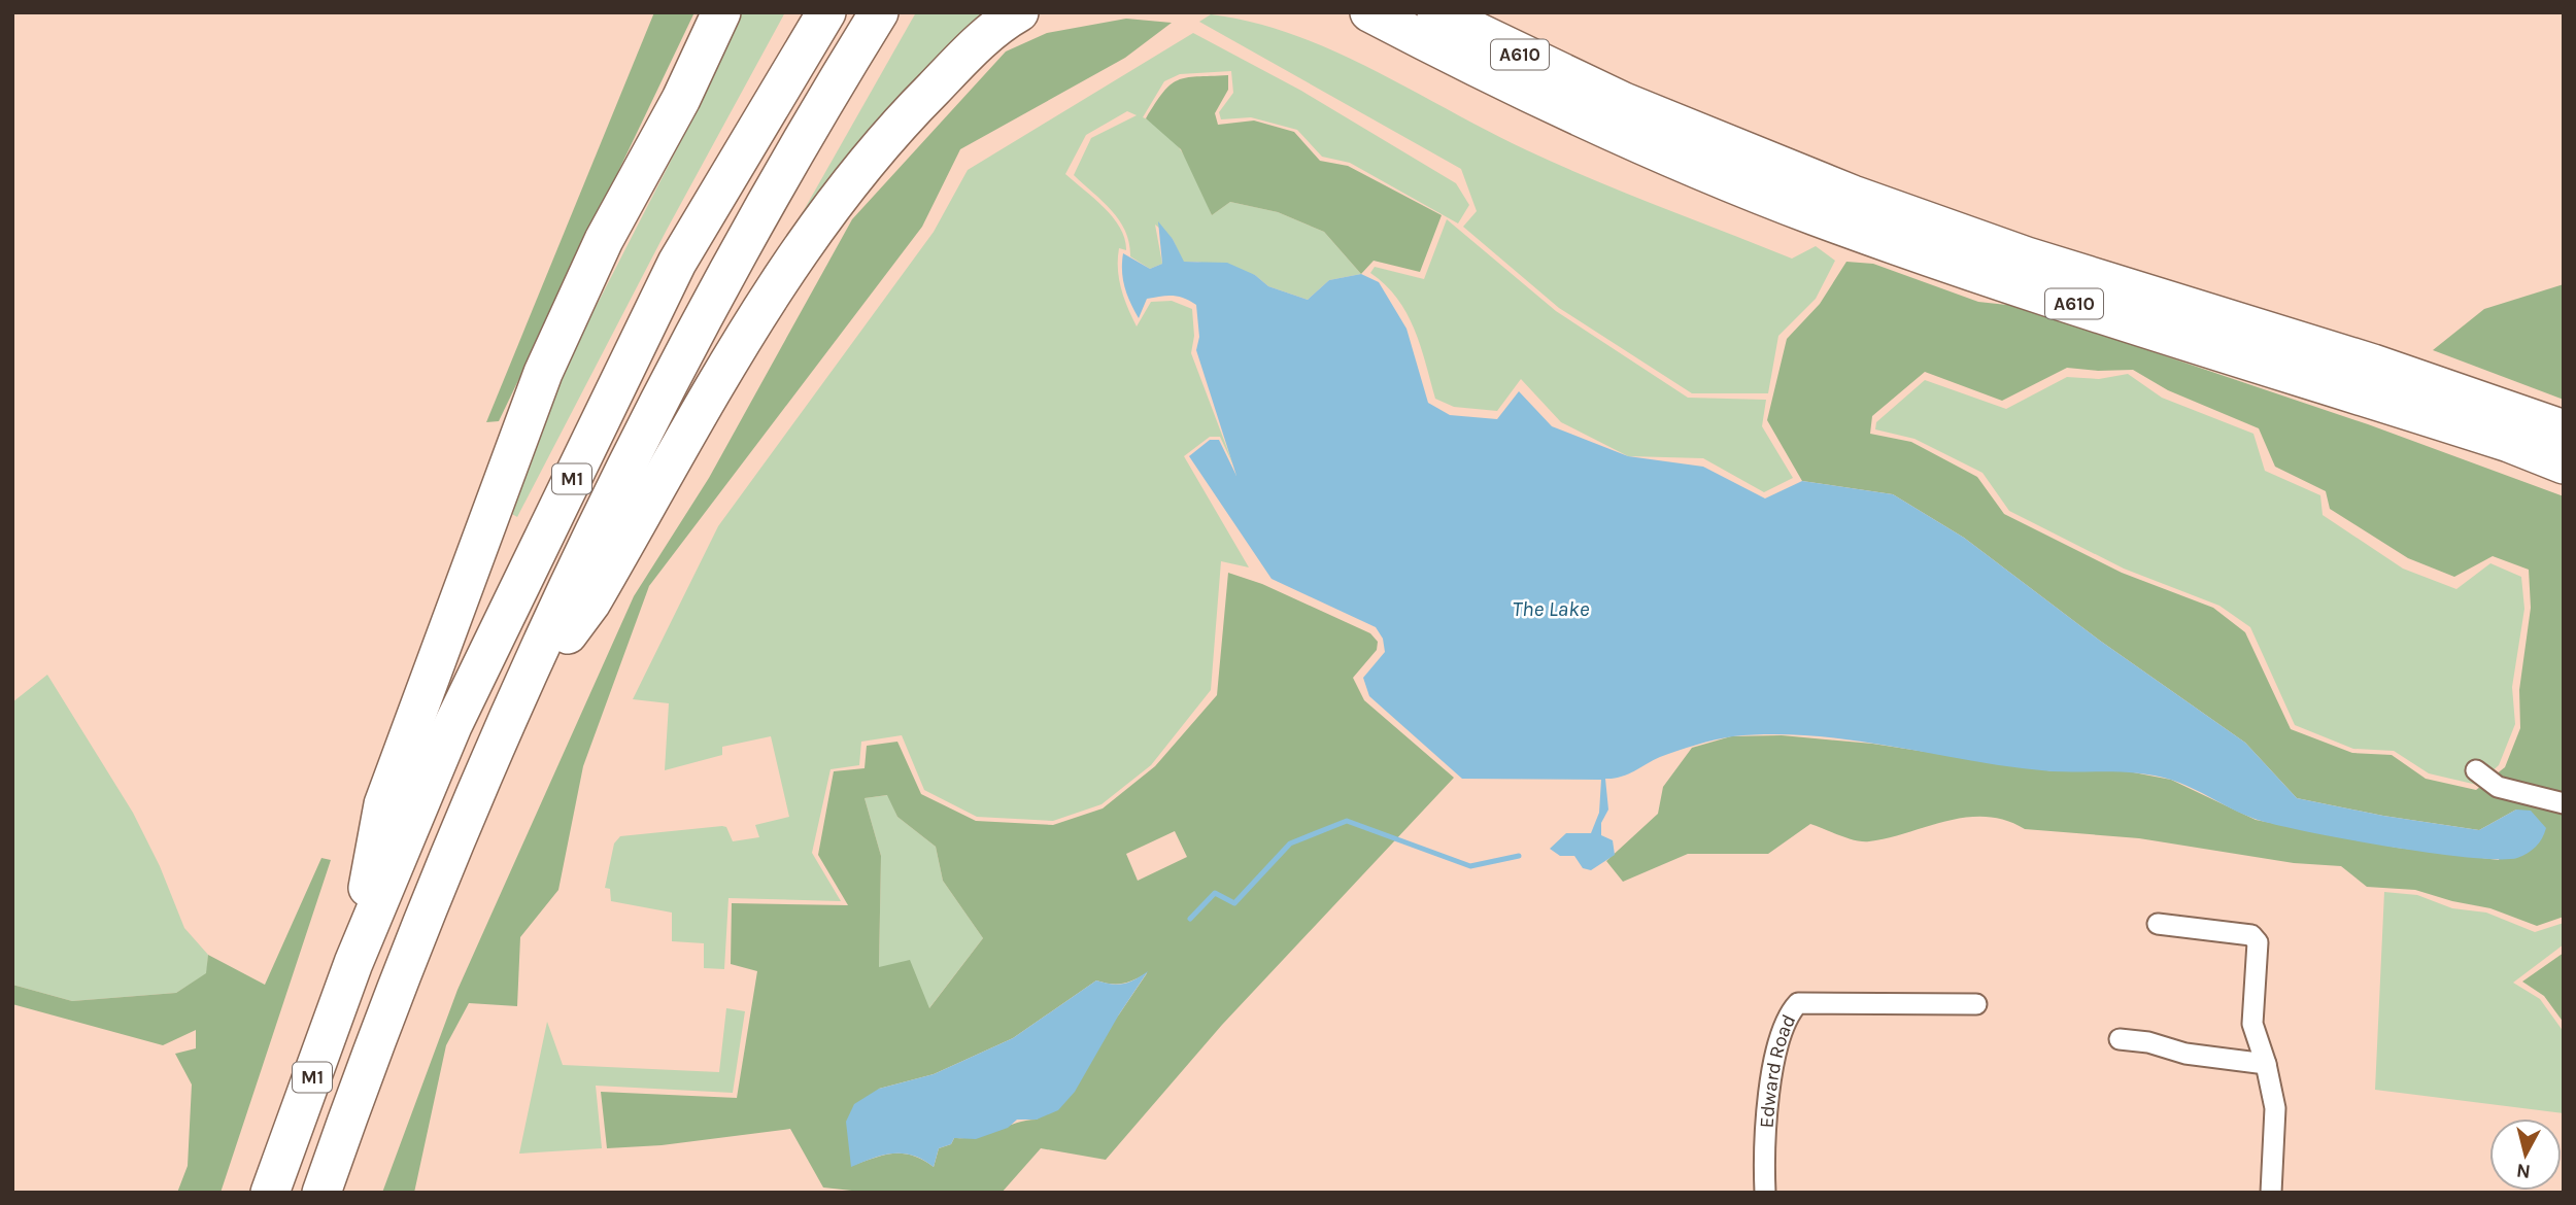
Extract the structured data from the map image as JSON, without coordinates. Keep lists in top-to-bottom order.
{
  "streets": {
    "highway": ["A610", "M1"],
    "street": ["Edward Road"]
  },
  "water": ["The Lake"],
  "north": "bottom"
}
